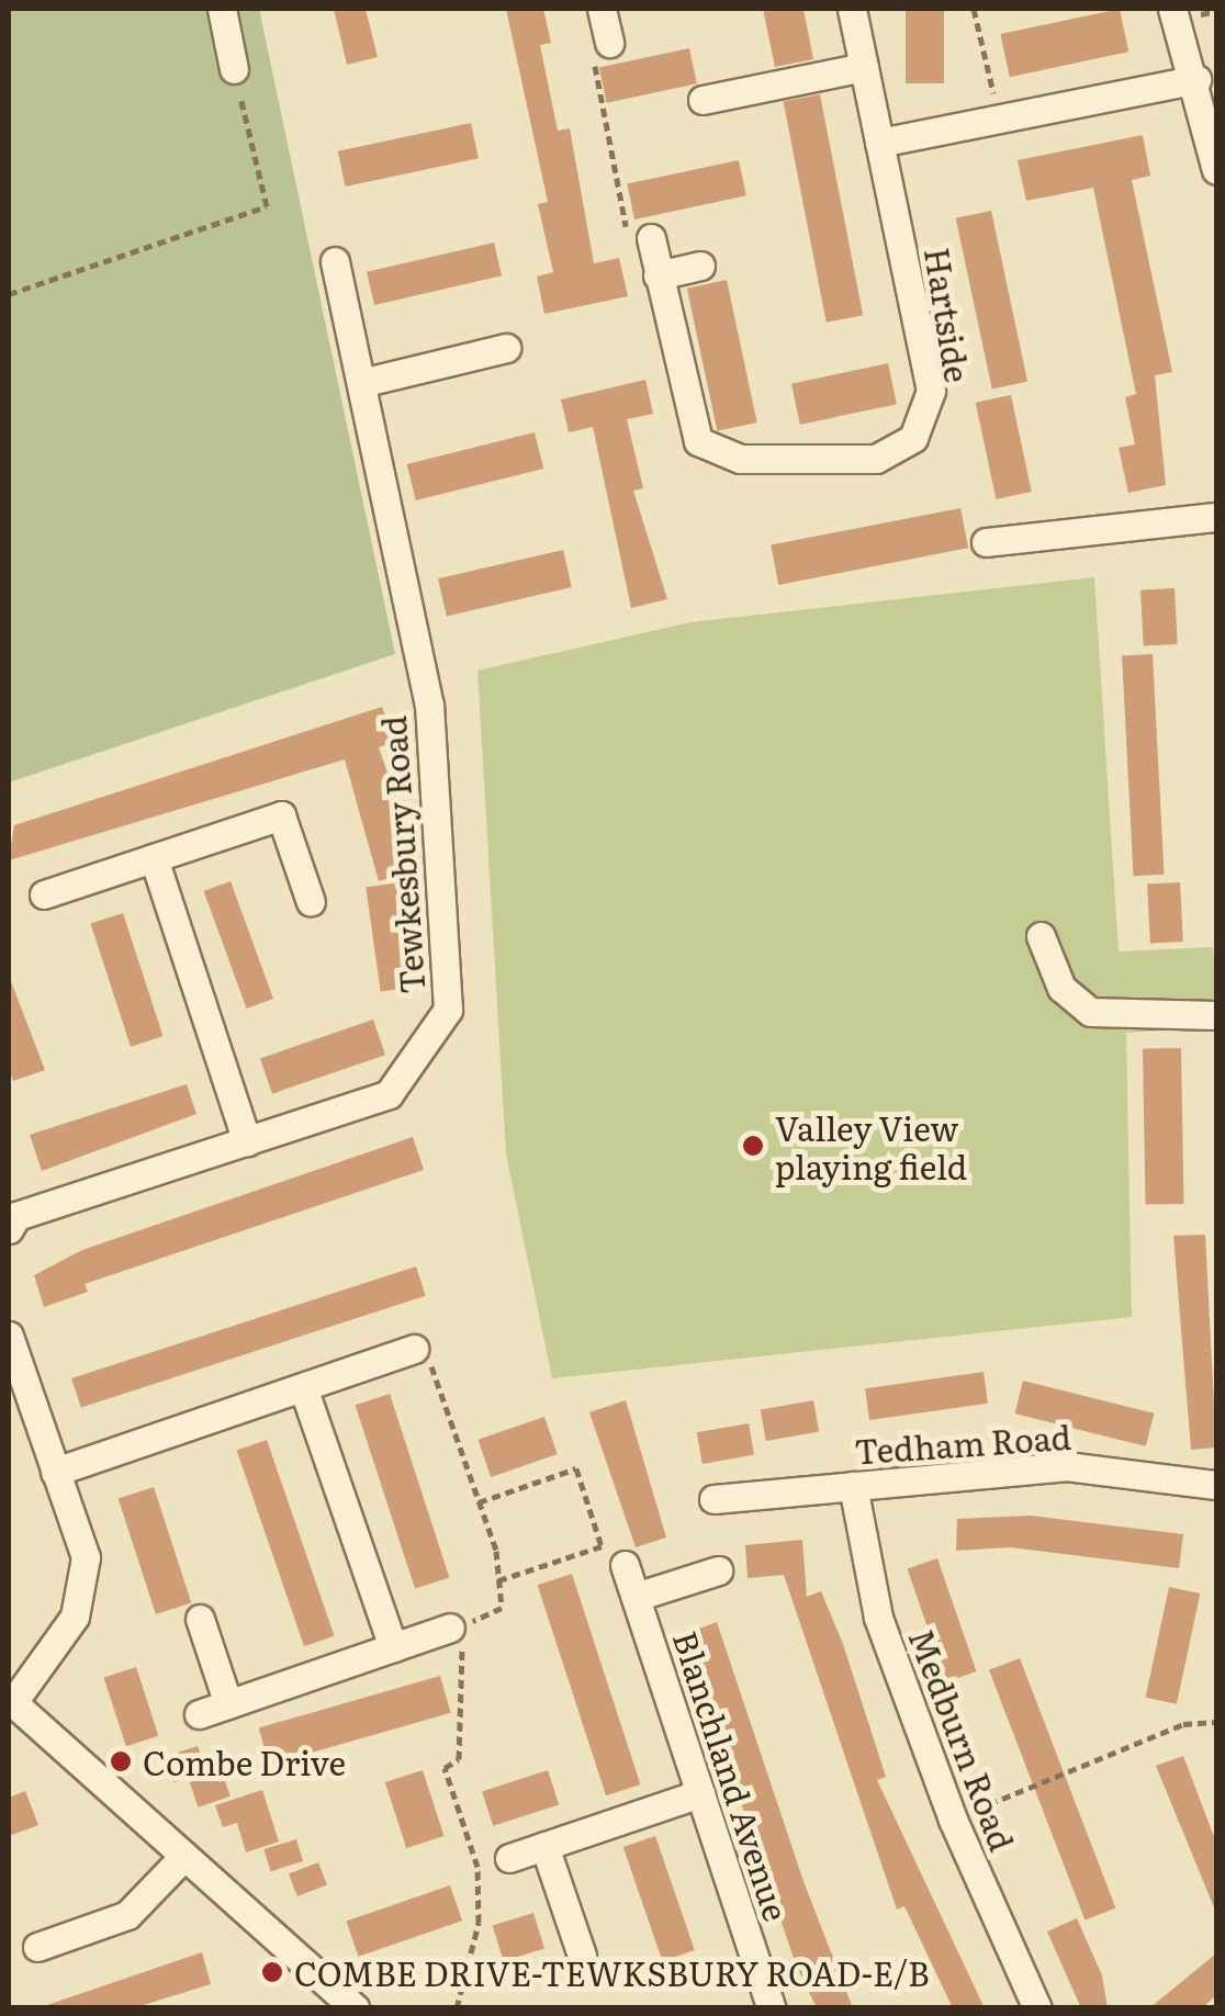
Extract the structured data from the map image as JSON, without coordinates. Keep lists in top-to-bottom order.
{
  "streets": {
    "street": [
      "Hartside",
      "Tewkesbury Road",
      "Tedham Road",
      "Medburn Road",
      "Blanchland Avenue"
    ]
  },
  "crossings": [
    ["Tedham Road", "Medburn Road"]
  ],
  "places": ["Valley View playing field", "Combe Drive", "COMBE DRIVE-TEWKSBURY ROAD-E/B"]
}
